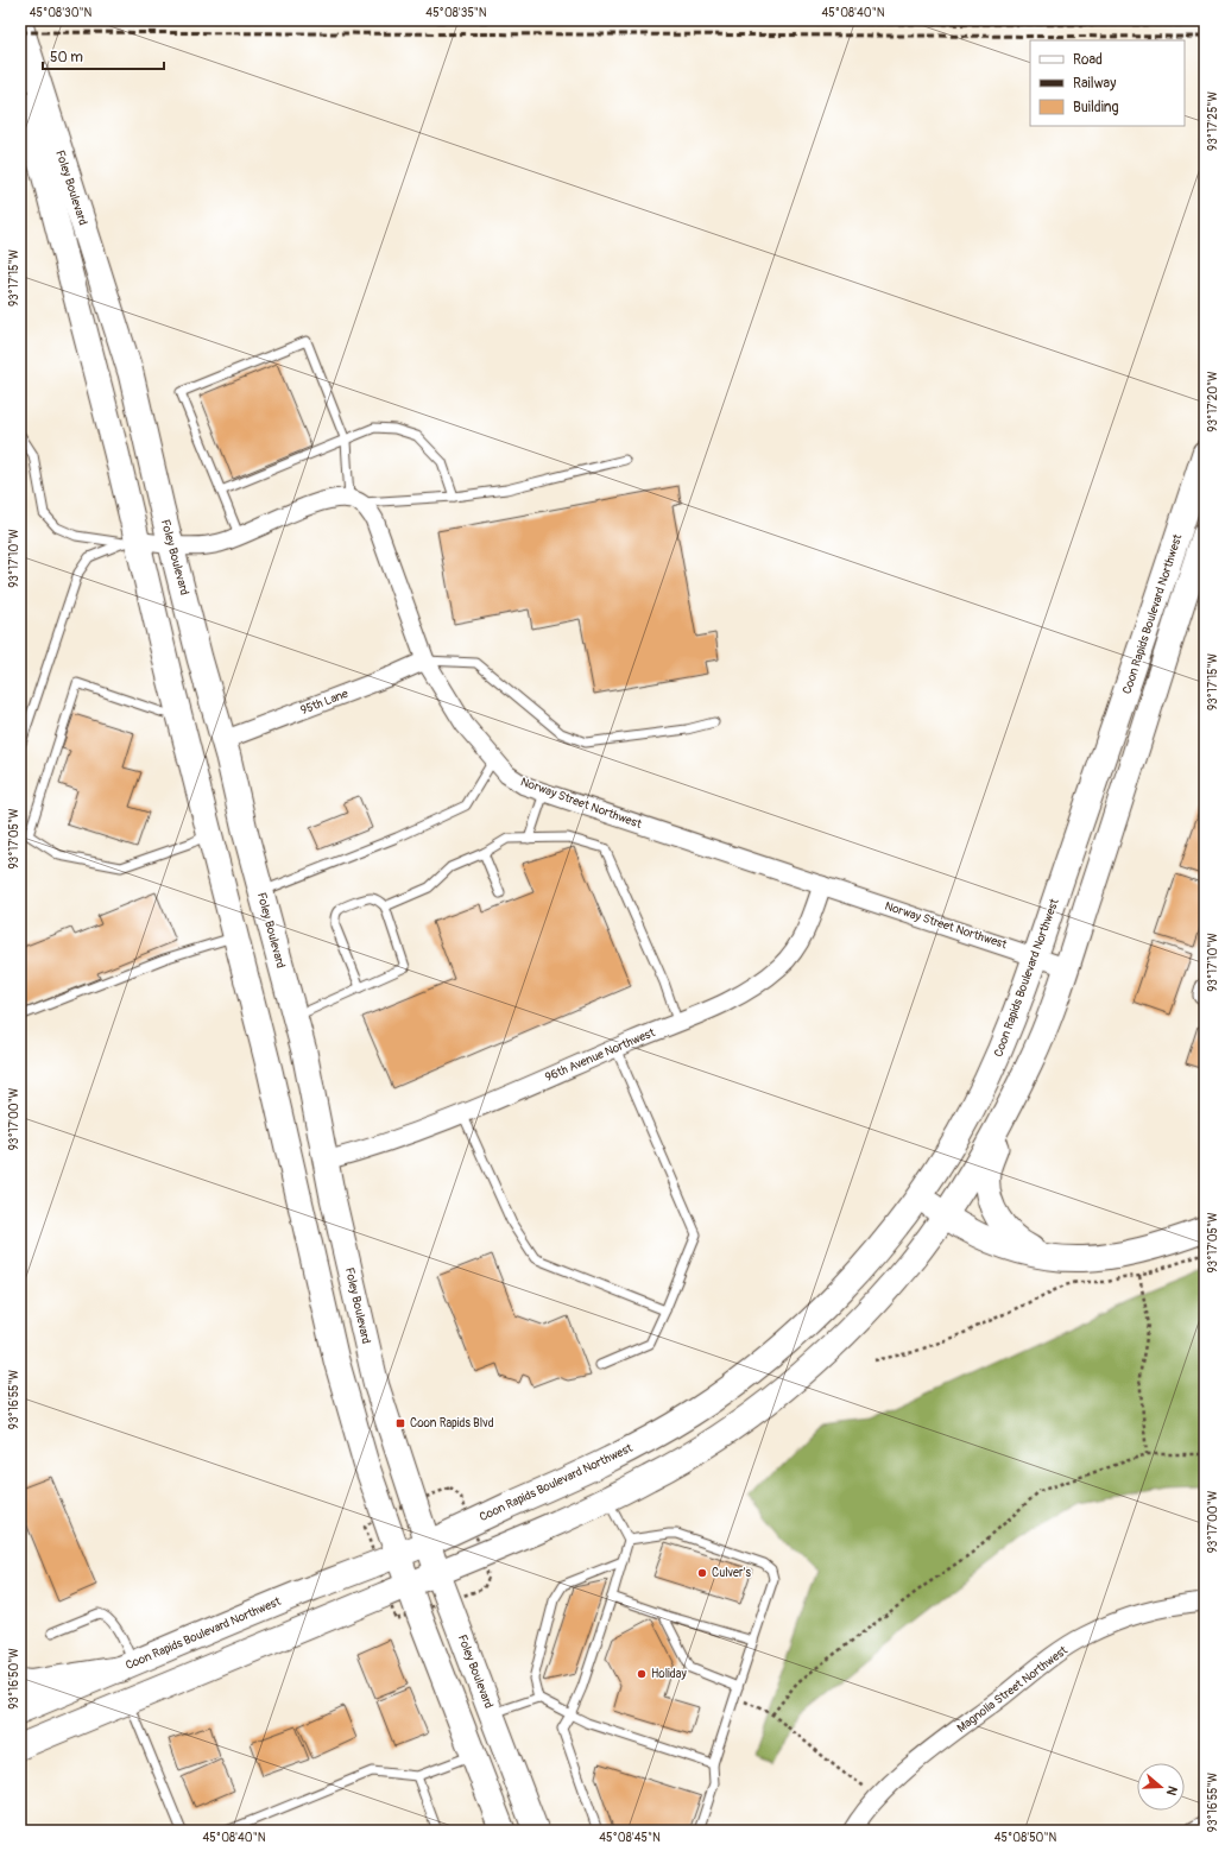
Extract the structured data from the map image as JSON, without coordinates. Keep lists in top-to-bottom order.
{
  "streets": {
    "main road": ["Foley Boulevard", "Coon Rapids Boulevard Northwest"],
    "street": [
      "95th Lane",
      "Norway Street Northwest",
      "96th Avenue Northwest",
      "Magnolia Street Northwest"
    ]
  },
  "crossings": [
    ["Foley Boulevard", "Coon Rapids Boulevard Northwest"],
    ["Foley Boulevard", "95th Lane"],
    ["Foley Boulevard", "96th Avenue Northwest"],
    ["Coon Rapids Boulevard Northwest", "Norway Street Northwest"],
    ["95th Lane", "Norway Street Northwest"],
    ["Norway Street Northwest", "96th Avenue Northwest"]
  ],
  "places": {
    "transit": ["Coon Rapids Blvd"],
    "other": ["Culver's", "Holiday"]
  },
  "legend": ["Road", "Railway", "Building"],
  "scale_bar": "50 m",
  "north": "right",
  "coordinates": [
    "45°08'30\"N",
    "45°08'35\"N",
    "45°08'40\"N",
    "93°17'25\"W",
    "93°17'15\"W",
    "93°17'20\"W",
    "93°17'10\"W",
    "93°17'05\"W",
    "93°17'00\"W",
    "93°16'55\"W",
    "93°16'50\"W",
    "45°08'45\"N",
    "45°08'50\"N"
  ]
}
